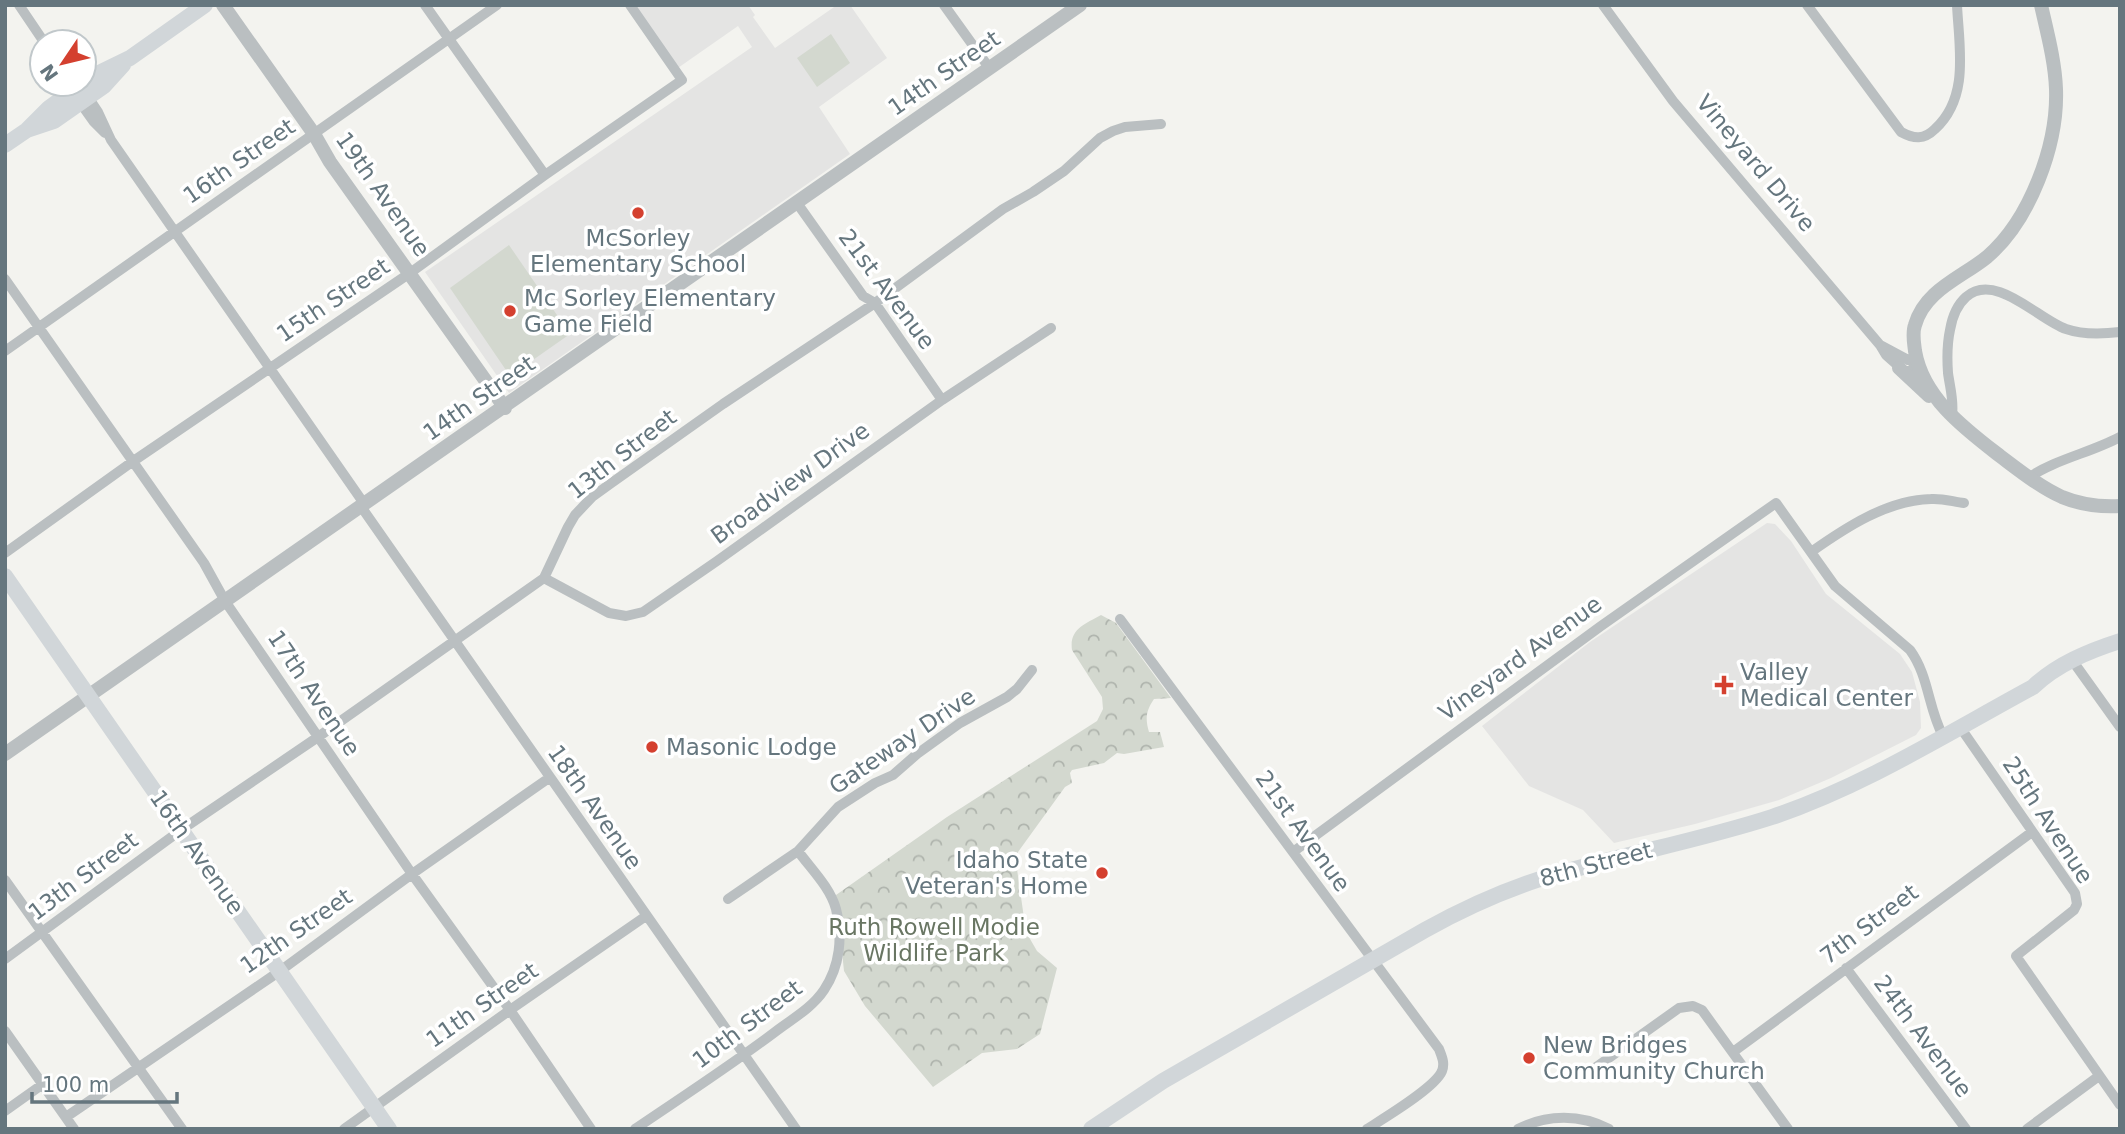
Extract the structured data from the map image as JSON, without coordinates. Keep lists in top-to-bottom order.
{
  "streets": {
    "main road": ["16th Avenue", "8th Street"],
    "street": [
      "14th Street",
      "16th Street",
      "Vineyard Drive",
      "19th Avenue",
      "21st Avenue",
      "15th Street",
      "13th Street",
      "Broadview Drive",
      "Vineyard Avenue",
      "17th Avenue",
      "Gateway Drive",
      "18th Avenue",
      "25th Avenue",
      "7th Street",
      "12th Street",
      "11th Street",
      "10th Street",
      "24th Avenue"
    ]
  },
  "crossings": [
    ["14th Street", "19th Avenue"],
    ["14th Street", "21st Avenue"],
    ["14th Street", "17th Avenue"],
    ["14th Street", "18th Avenue"],
    ["14th Street", "16th Avenue"],
    ["16th Street", "19th Avenue"],
    ["16th Street", "17th Avenue"],
    ["16th Street", "18th Avenue"],
    ["19th Avenue", "15th Street"],
    ["21st Avenue", "13th Street"],
    ["21st Avenue", "Broadview Drive"],
    ["21st Avenue", "Vineyard Avenue"],
    ["21st Avenue", "8th Street"],
    ["15th Street", "17th Avenue"],
    ["15th Street", "18th Avenue"],
    ["13th Street", "Broadview Drive"],
    ["13th Street", "17th Avenue"],
    ["13th Street", "18th Avenue"],
    ["13th Street", "16th Avenue"],
    ["17th Avenue", "12th Street"],
    ["17th Avenue", "11th Street"],
    ["Gateway Drive", "10th Street"],
    ["18th Avenue", "12th Street"],
    ["18th Avenue", "11th Street"],
    ["18th Avenue", "10th Street"],
    ["25th Avenue", "8th Street"],
    ["25th Avenue", "7th Street"],
    ["16th Avenue", "12th Street"],
    ["16th Avenue", "11th Street"],
    ["7th Street", "24th Avenue"]
  ],
  "parks": ["Ruth Rowell Modie Wildlife Park"],
  "places": {
    "other": [
      "McSorley Elementary School",
      "Mc Sorley Elementary Game Field",
      "Masonic Lodge",
      "Idaho State Veteran's Home",
      "New Bridges Community Church"
    ],
    "health": ["Valley Medical Center"]
  },
  "scale_bar": "100 m",
  "north": "bottom left"
}
